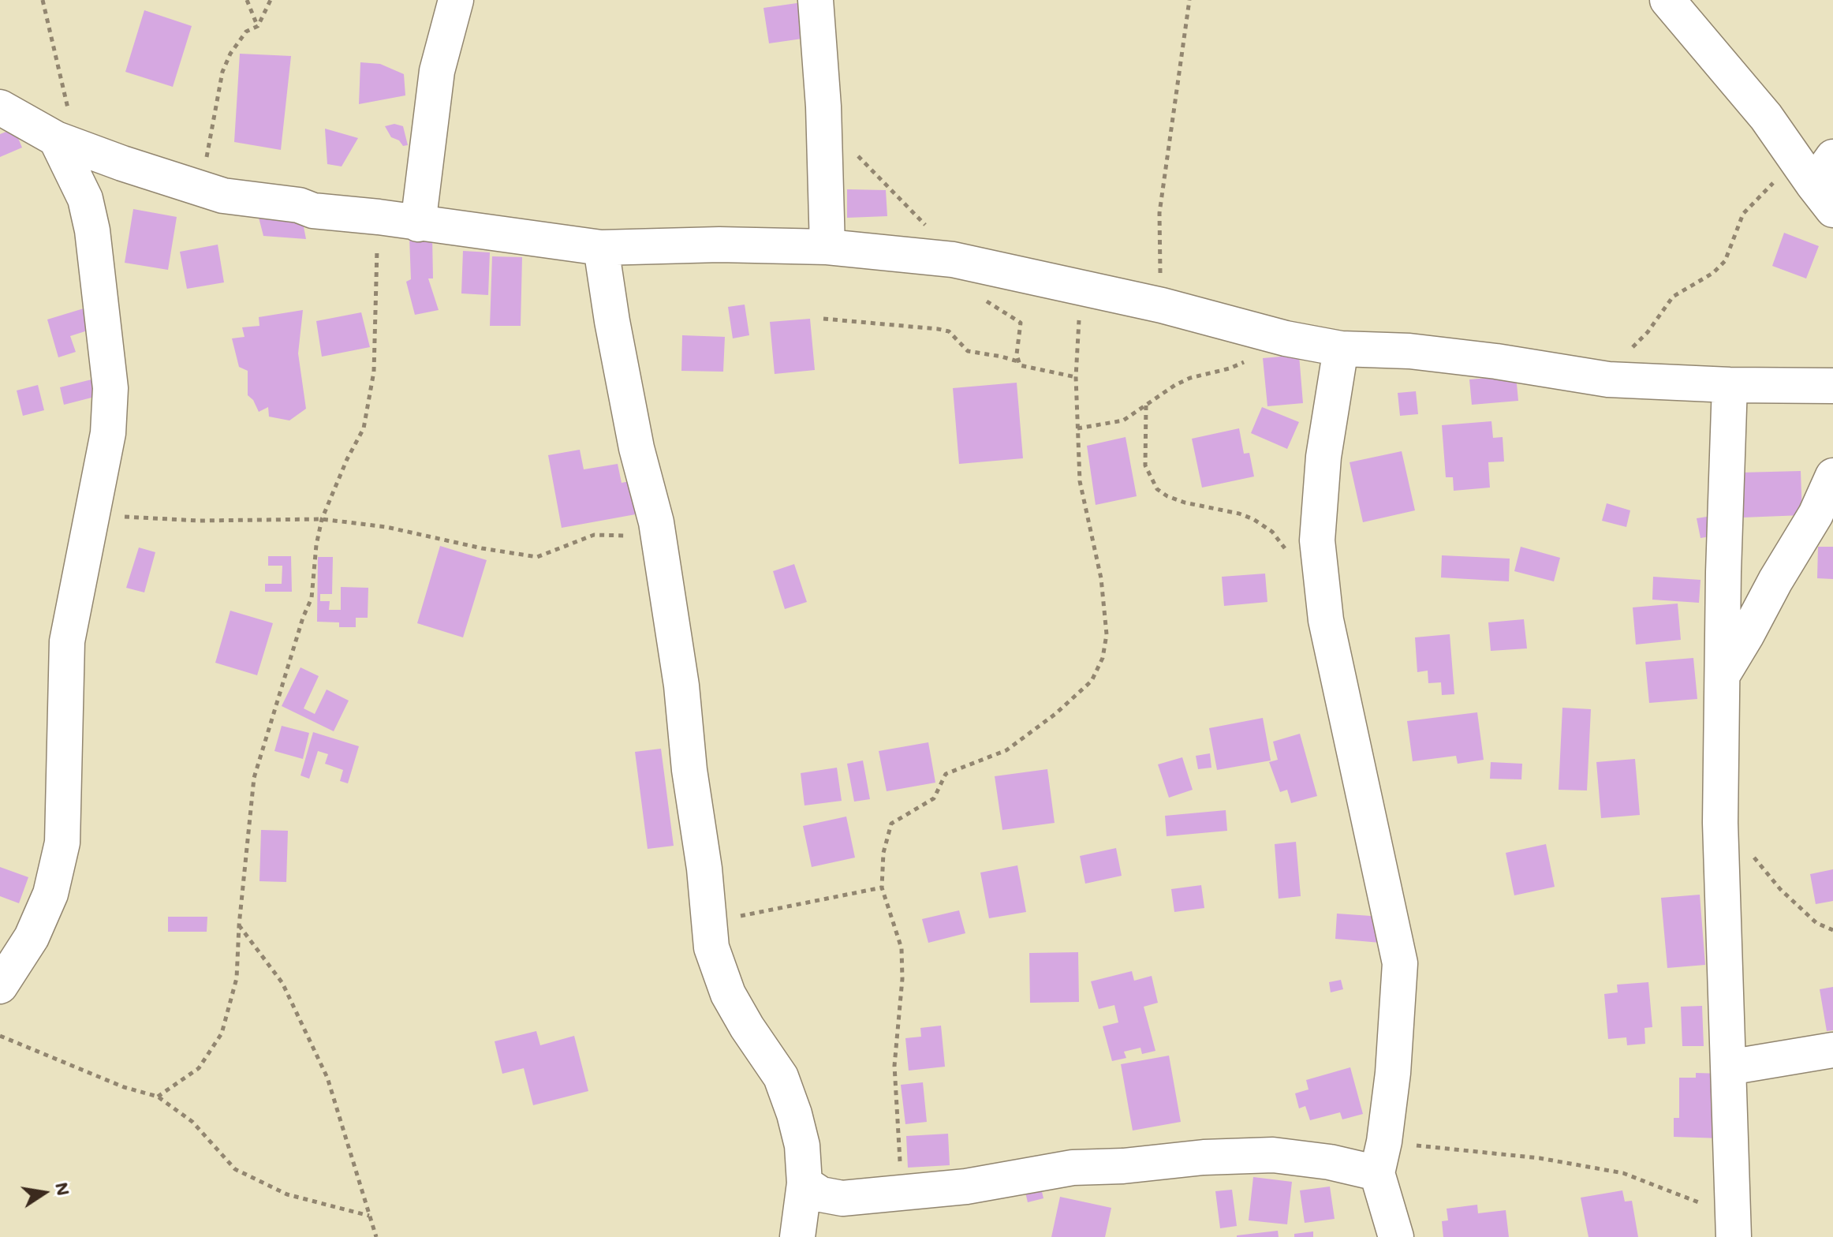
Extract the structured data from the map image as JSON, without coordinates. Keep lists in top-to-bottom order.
{
  "north": "right"
}
